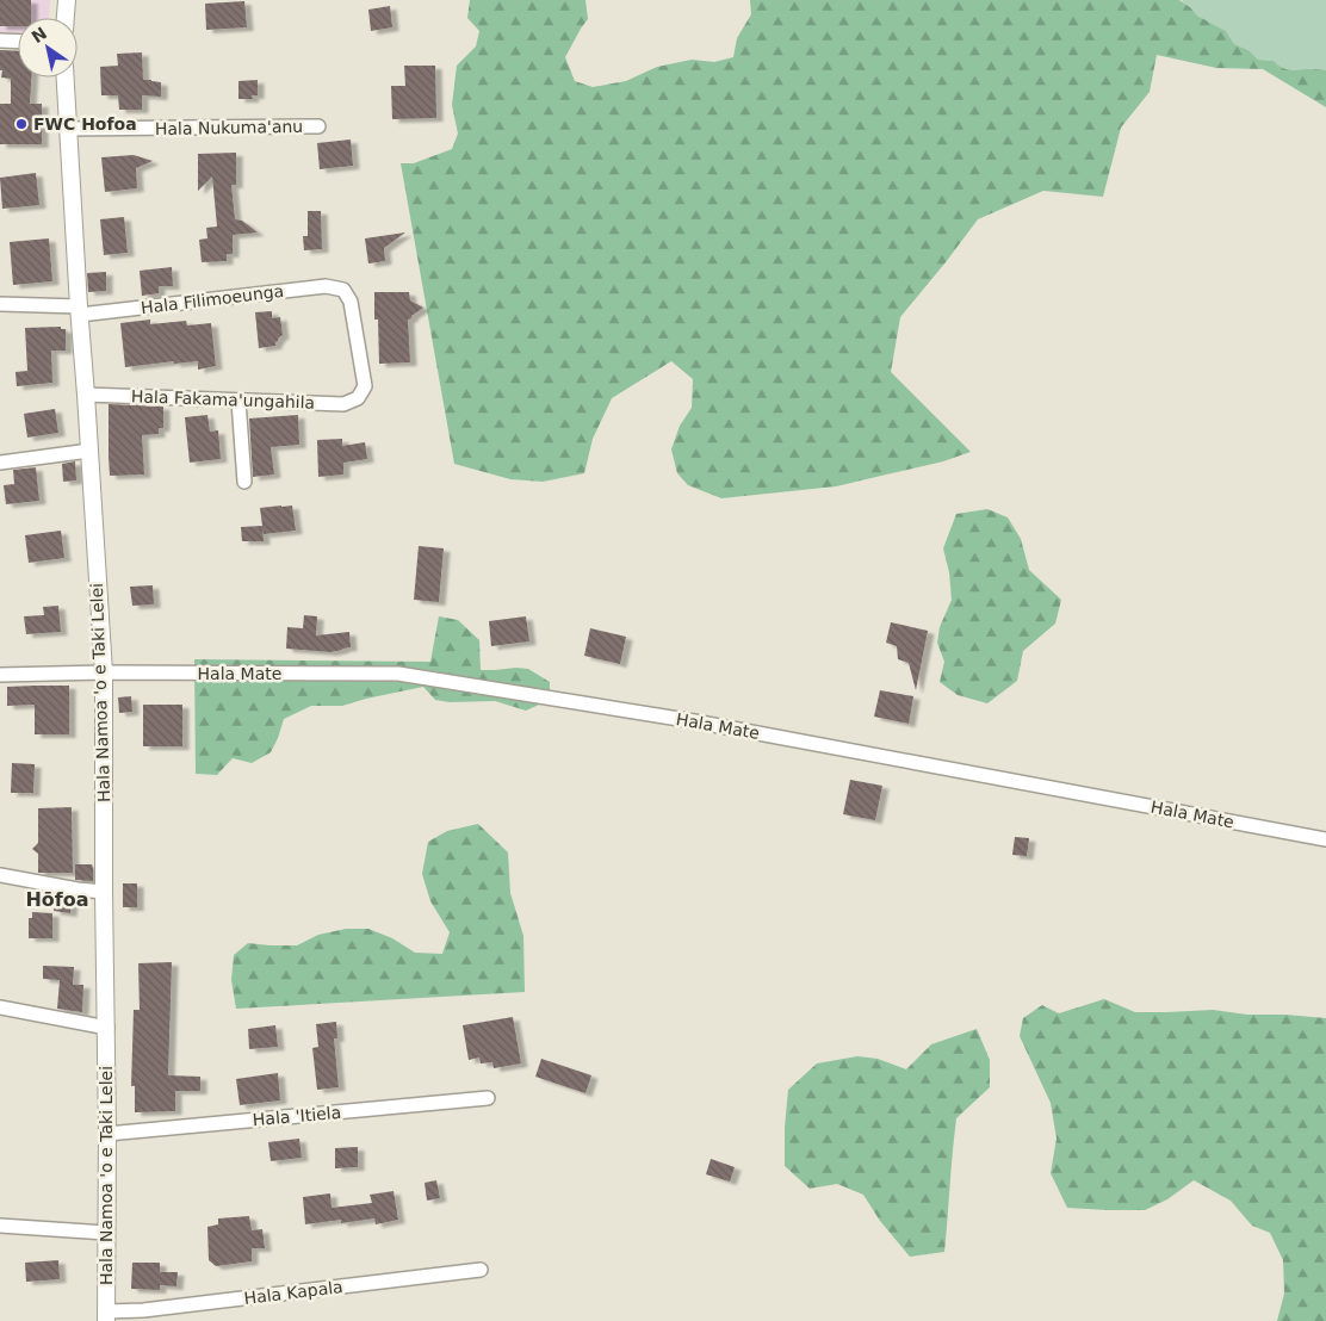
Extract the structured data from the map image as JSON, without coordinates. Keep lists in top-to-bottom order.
{
  "streets": {
    "street": [
      "Hala Nukuma'anu",
      "Hala Filimoeunga",
      "Hala Fakama'ungahila",
      "Hala Mate",
      "Hala Namoa 'o e Taki Lelei",
      "Hala 'Itiela",
      "Hala Kapala"
    ]
  },
  "crossings": [
    ["Hala Nukuma'anu", "Hala Namoa 'o e Taki Lelei"],
    ["Hala Filimoeunga", "Hala Fakama'ungahila"],
    ["Hala Filimoeunga", "Hala Namoa 'o e Taki Lelei"],
    ["Hala Fakama'ungahila", "Hala Namoa 'o e Taki Lelei"],
    ["Hala Mate", "Hala Namoa 'o e Taki Lelei"],
    ["Hala Namoa 'o e Taki Lelei", "Hala 'Itiela"],
    ["Hala Namoa 'o e Taki Lelei", "Hala Kapala"]
  ],
  "districts": ["Hōfoa"],
  "places": ["FWC Hofoa"],
  "north": "top left"
}
